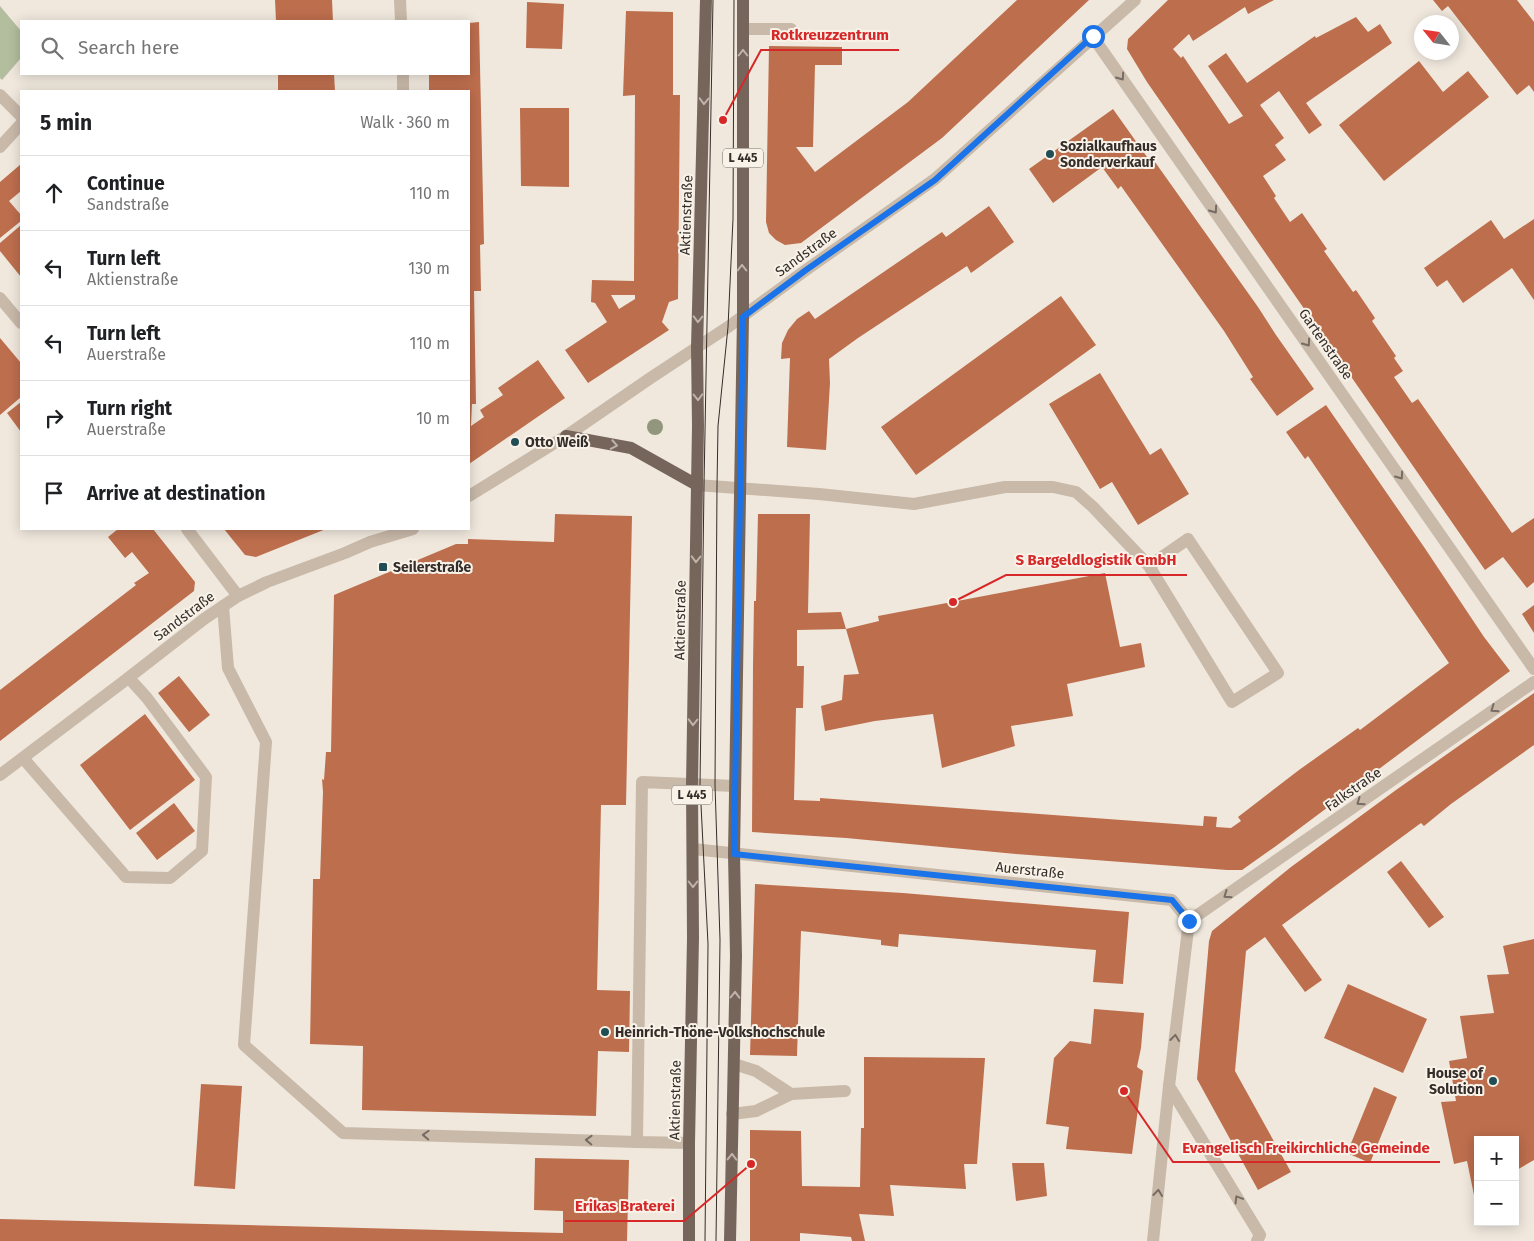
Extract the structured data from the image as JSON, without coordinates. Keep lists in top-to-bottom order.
{
  "streets": {
    "main road": ["L 445", "Aktienstraße"],
    "street": [
      "Sandstraße",
      "Gartenstraße",
      "Falkstraße",
      "Auerstraße"
    ]
  },
  "crossings": [
    ["L 445", "Sandstraße"],
    ["L 445", "Auerstraße"],
    ["Aktienstraße", "Sandstraße"],
    ["Aktienstraße", "Auerstraße"],
    ["Sandstraße", "Gartenstraße"],
    ["Falkstraße", "Auerstraße"]
  ],
  "one_way": ["Gartenstraße", "Falkstraße"],
  "places": {
    "other": [
      "Rotkreuzzentrum",
      "Sozialkaufhaus Sonderverkauf",
      "Otto Weiß",
      "S Bargeldlogistik GmbH",
      "Heinrich-Thöne-Volkshochschule",
      "House of Solution",
      "Evangelisch Freikirchliche Gemeinde",
      "Erikas Braterei"
    ],
    "transit": ["Seilerstraße"]
  },
  "north": "top left",
  "page": {
    "search": "Search here",
    "heading": ["5 min", "Walk · 360 m"],
    "list": [
      ["Continue", "Sandstraße", "110 m"],
      ["Turn left", "Aktienstraße", "130 m"],
      ["Turn left", "Auerstraße", "110 m"],
      ["Turn right", "Auerstraße", "10 m"],
      "Arrive at destination"
    ],
    "map_buttons": ["+", "−"]
  }
}
